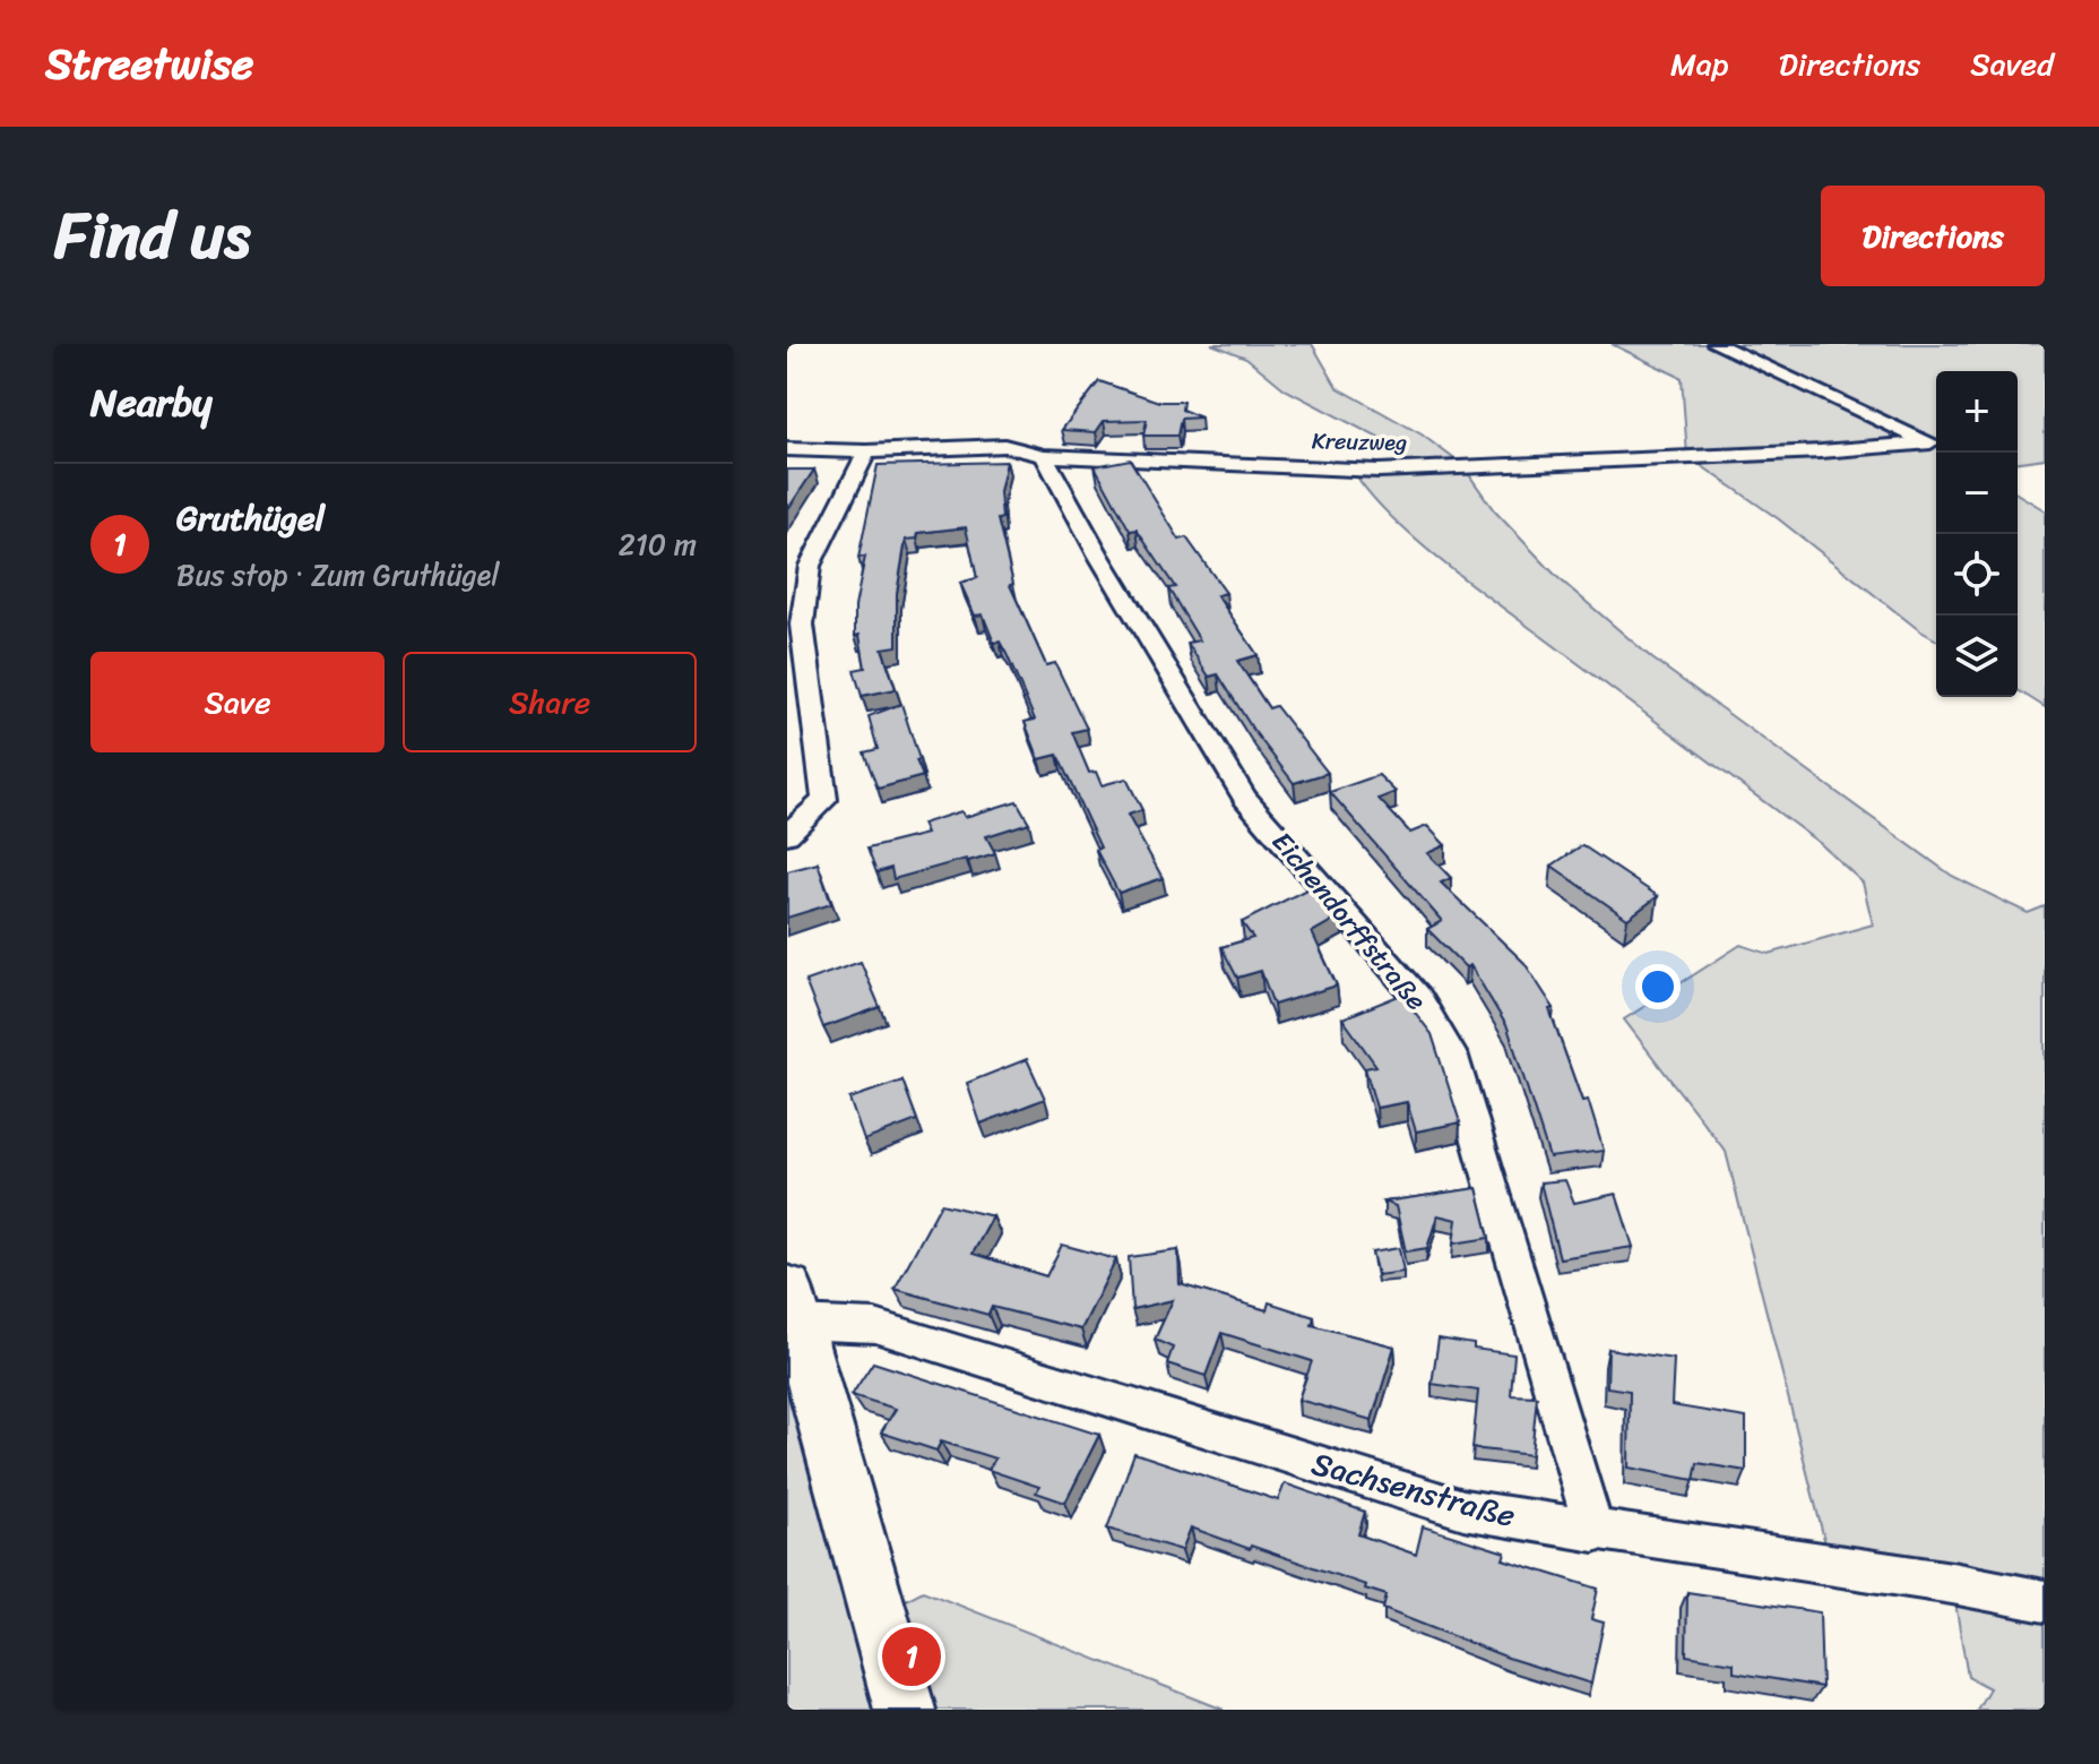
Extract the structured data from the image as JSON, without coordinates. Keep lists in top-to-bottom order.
{
  "streets": {
    "street": ["Kreuzweg", "Eichendorffstraße", "Sachsenstraße"]
  },
  "crossings": [
    ["Kreuzweg", "Eichendorffstraße"],
    ["Eichendorffstraße", "Sachsenstraße"]
  ],
  "page": {
    "header": "Streetwise",
    "nav": ["Map", "Directions", "Saved"],
    "title": "Find us",
    "buttons": [
      "Directions",
      ["Save", "Share"]
    ],
    "heading": "Nearby",
    "map_buttons": ["+", "−"],
    "list": [
      {
        "mark": "1",
        "name": "Gruthügel",
        "note": "Bus stop · Zum Gruthügel",
        "value": "210 m"
      }
    ],
    "pins": "1"
  }
}
